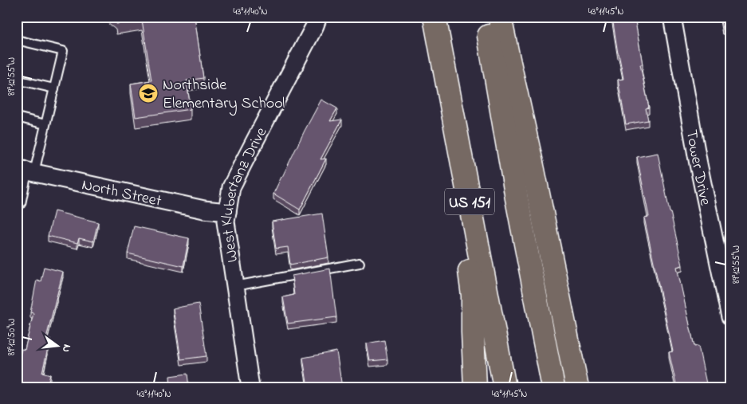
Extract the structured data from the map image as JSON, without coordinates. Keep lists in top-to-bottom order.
{
  "streets": {
    "highway": ["US 151"],
    "street": ["Tower Drive", "North Street", "West Klubertanz Drive"]
  },
  "crossings": [
    ["North Street", "West Klubertanz Drive"]
  ],
  "places": {
    "school or university": ["Northside Elementary School"]
  },
  "north": "right",
  "coordinates": [
    "43°11'40\"N",
    "43°11'45\"N",
    "89°12'55\"W",
    "89°12'50\"W"
  ]
}
